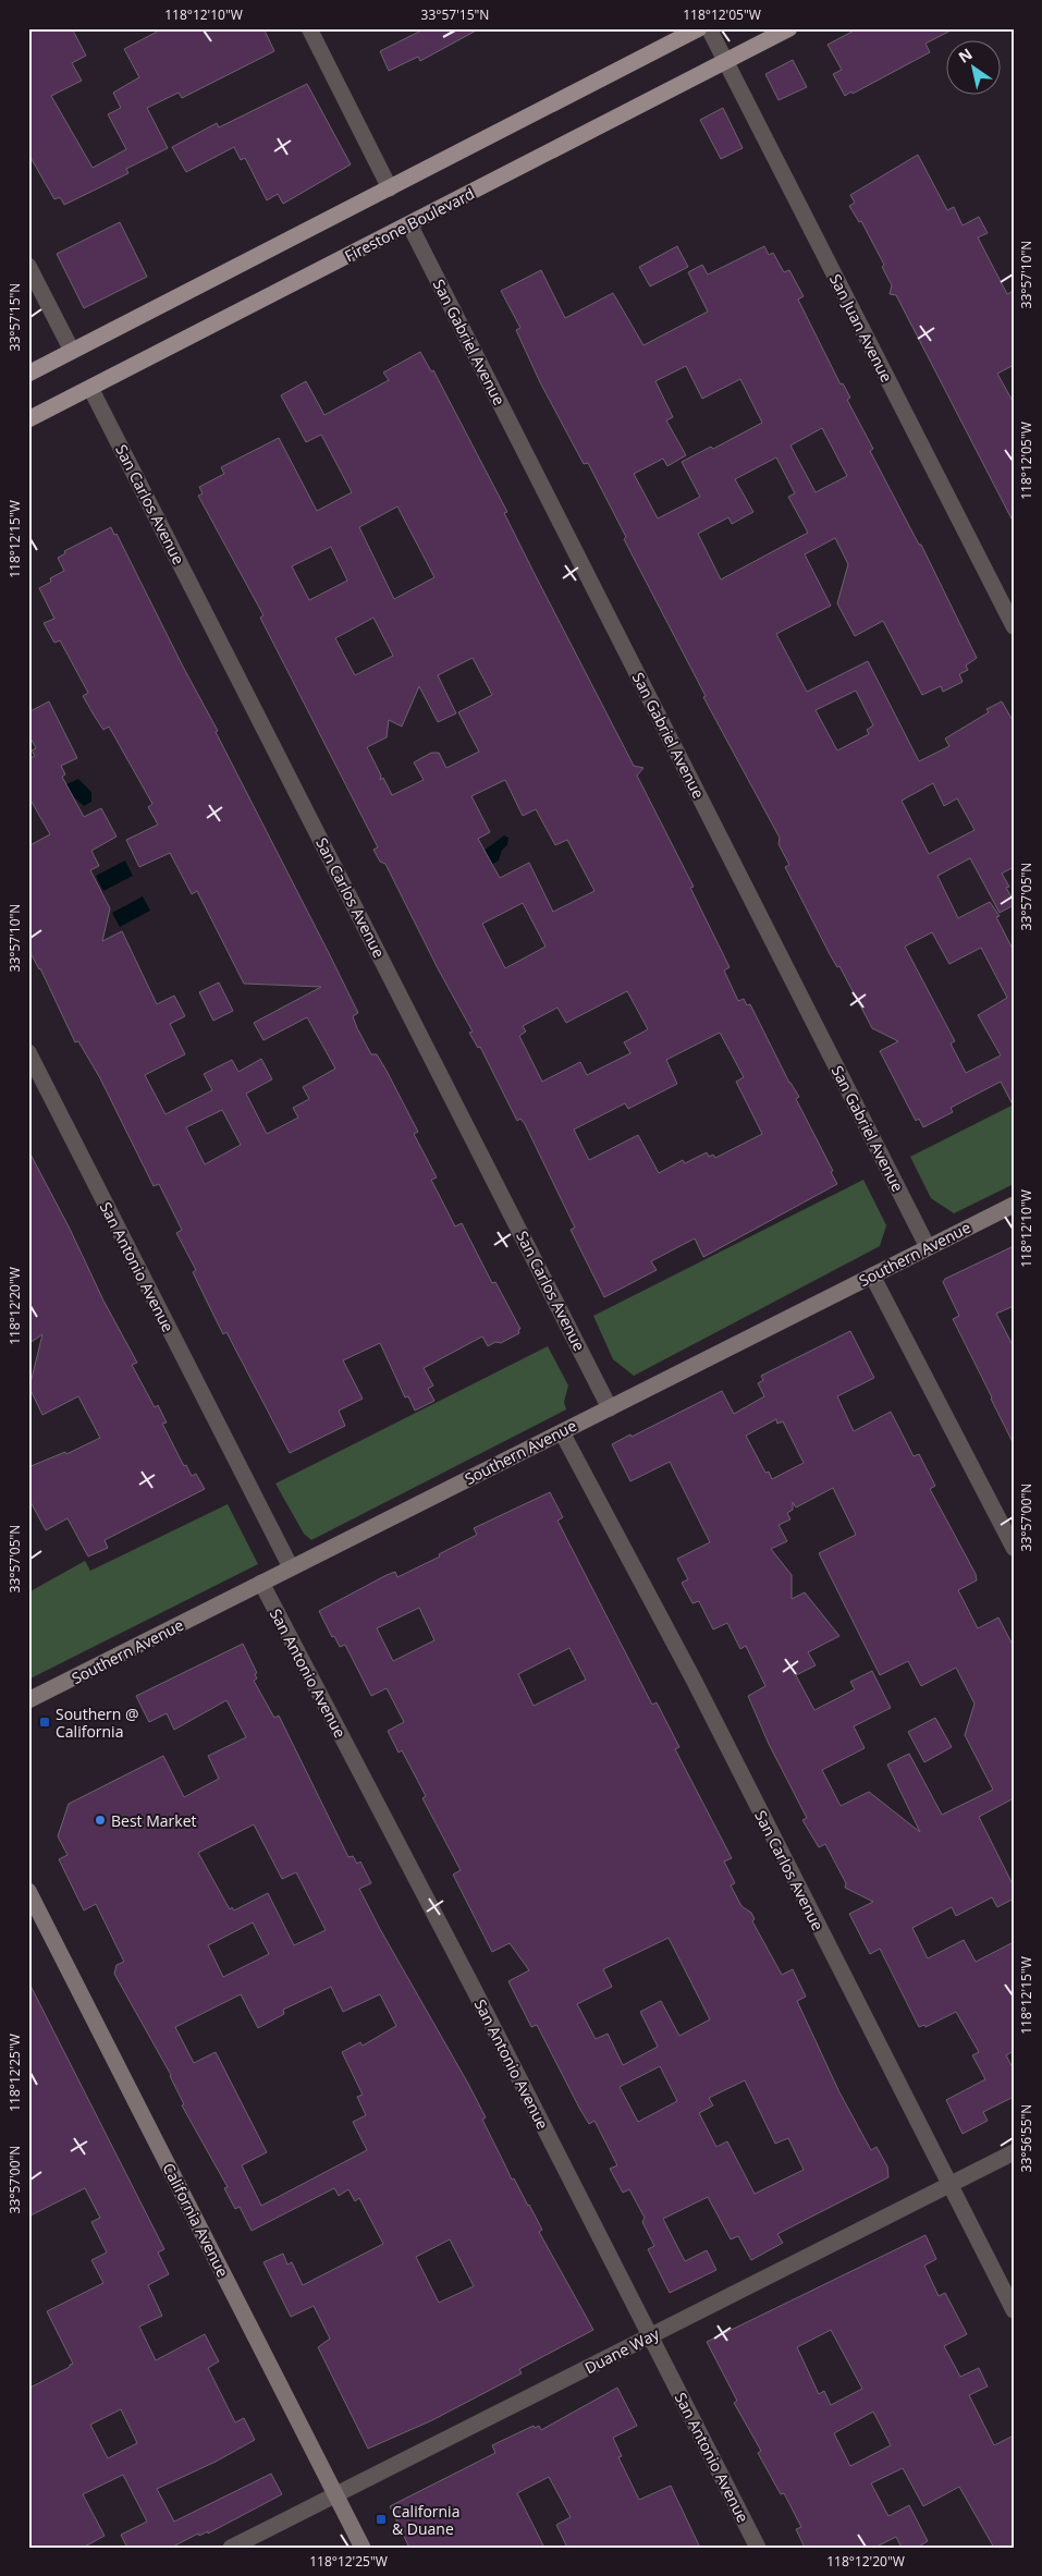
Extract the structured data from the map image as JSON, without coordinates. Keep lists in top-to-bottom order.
{
  "streets": {
    "main road": ["Firestone Boulevard"],
    "street": [
      "San Juan Avenue",
      "San Gabriel Avenue",
      "San Carlos Avenue",
      "Southern Avenue",
      "San Antonio Avenue",
      "California Avenue",
      "Duane Way"
    ]
  },
  "crossings": [
    ["Firestone Boulevard", "San Juan Avenue"],
    ["Firestone Boulevard", "San Gabriel Avenue"],
    ["Firestone Boulevard", "San Carlos Avenue"],
    ["San Gabriel Avenue", "Southern Avenue"],
    ["San Carlos Avenue", "Southern Avenue"],
    ["San Carlos Avenue", "Duane Way"],
    ["Southern Avenue", "San Antonio Avenue"],
    ["San Antonio Avenue", "Duane Way"],
    ["California Avenue", "Duane Way"]
  ],
  "places": {
    "transit": ["Southern @ California", "California & Duane"],
    "other": ["Best Market"]
  },
  "north": "top left",
  "coordinates": [
    "118°12'10\"W",
    "33°57'15\"N",
    "118°12'05\"W",
    "33°57'10\"N",
    "118°12'15\"W",
    "33°57'05\"N",
    "118°12'20\"W",
    "33°57'00\"N",
    "118°12'25\"W",
    "33°56'55\"N"
  ]
}
